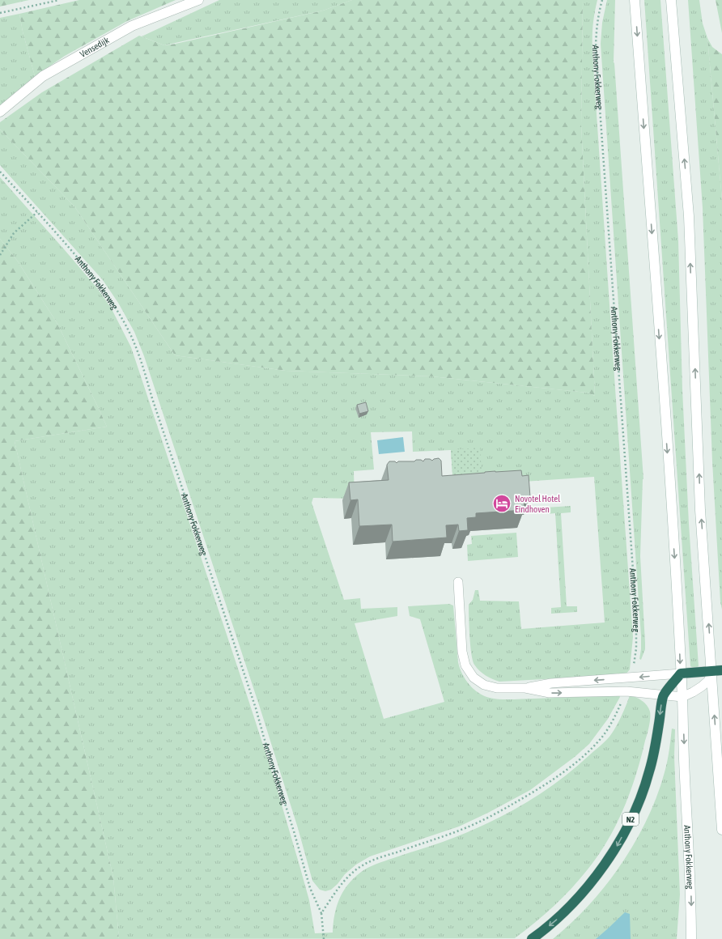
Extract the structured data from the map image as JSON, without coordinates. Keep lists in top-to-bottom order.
{
  "streets": {
    "highway": ["N2"],
    "main road": ["Vensedijk", "Anthony Fokkerweg"]
  },
  "crossings": [
    ["Anthony Fokkerweg", "N2"]
  ],
  "places": {
    "hotel": ["Novotel Hotel Eindhoven"]
  }
}
